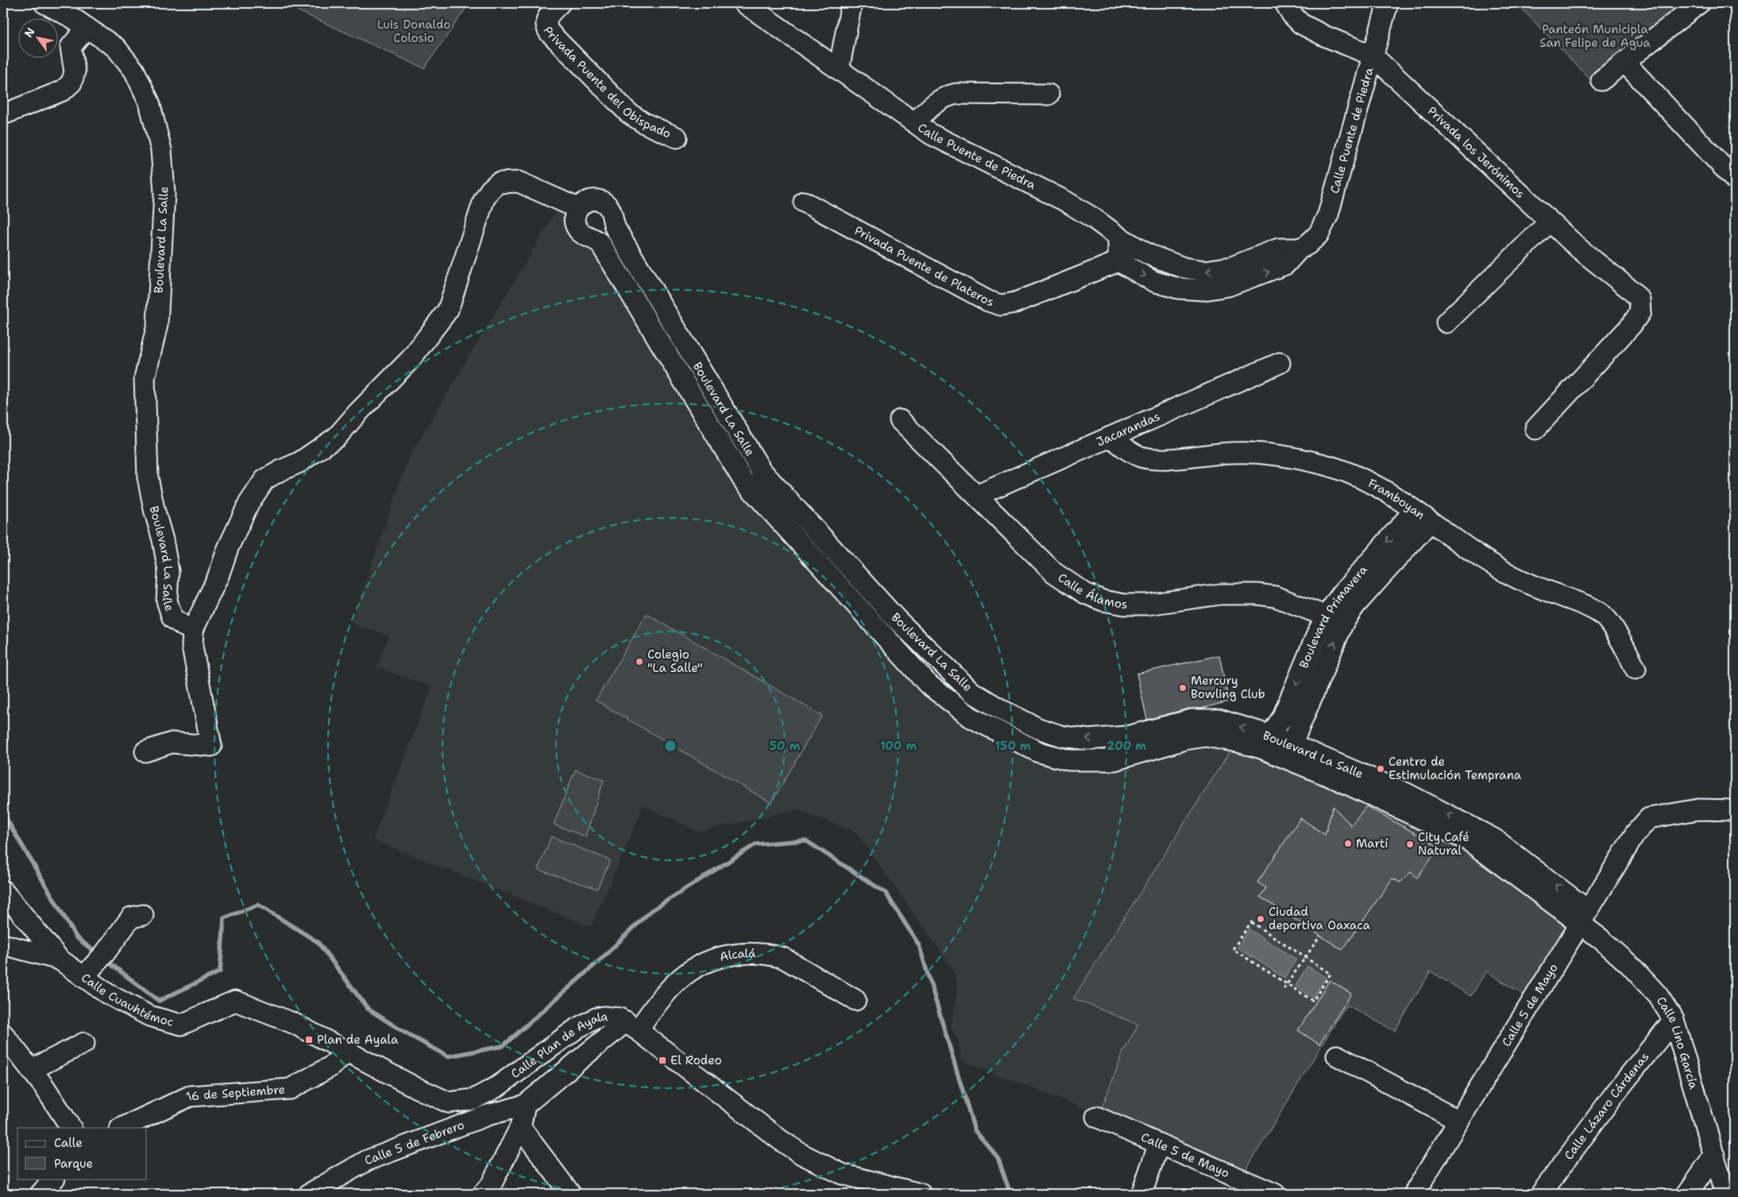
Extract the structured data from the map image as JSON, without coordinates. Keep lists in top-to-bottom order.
{
  "streets": {
    "street": [
      "Privada Puente del Obispado",
      "Calle Puente de Piedra",
      "Privada los Jerónimos",
      "Boulevard La Salle",
      "Privada Puente de Plateros",
      "Jacarandas",
      "Framboyan",
      "Calle Álamos",
      "Boulevard Primavera",
      "Alcalá",
      "Calle Cuauhtémoc",
      "Calle 5 de Mayo",
      "Calle Lino García",
      "Calle Plan de Ayala",
      "16 de Septiembre",
      "Calle Lázaro Cárdenas",
      "Calle 5 de Febrero"
    ]
  },
  "crossings": [
    ["Calle Puente de Piedra", "Privada los Jerónimos"],
    ["Calle Puente de Piedra", "Privada Puente de Plateros"],
    ["Boulevard La Salle", "Boulevard Primavera"],
    ["Boulevard La Salle", "Calle 5 de Mayo"],
    ["Boulevard La Salle", "Calle Lino García"],
    ["Jacarandas", "Framboyan"],
    ["Jacarandas", "Calle Álamos"],
    ["Framboyan", "Boulevard Primavera"],
    ["Calle Álamos", "Boulevard Primavera"],
    ["Alcalá", "Calle Plan de Ayala"],
    ["Alcalá", "Calle 5 de Febrero"],
    ["Calle Cuauhtémoc", "Calle Plan de Ayala"],
    ["Calle Cuauhtémoc", "16 de Septiembre"],
    ["Calle 5 de Mayo", "Calle Lino García"],
    ["Calle Lino García", "Calle Lázaro Cárdenas"]
  ],
  "parks": ["Luis Donaldo Colosio", "Panteón Municipla San Felipe de Agua"],
  "places": {
    "other": [
      "Colegio \"La Salle\"",
      "Mercury Bowling Club",
      "Centro de Estimulación Temprana",
      "Martí",
      "City Café Natural",
      "Ciudad deportiva Oaxaca"
    ],
    "transit": ["Plan de Ayala", "El Rodeo"]
  },
  "legend": ["Calle", "Parque"],
  "north": "top left",
  "rings": [
    "50 m",
    "100 m",
    "150 m",
    "200 m"
  ]
}
